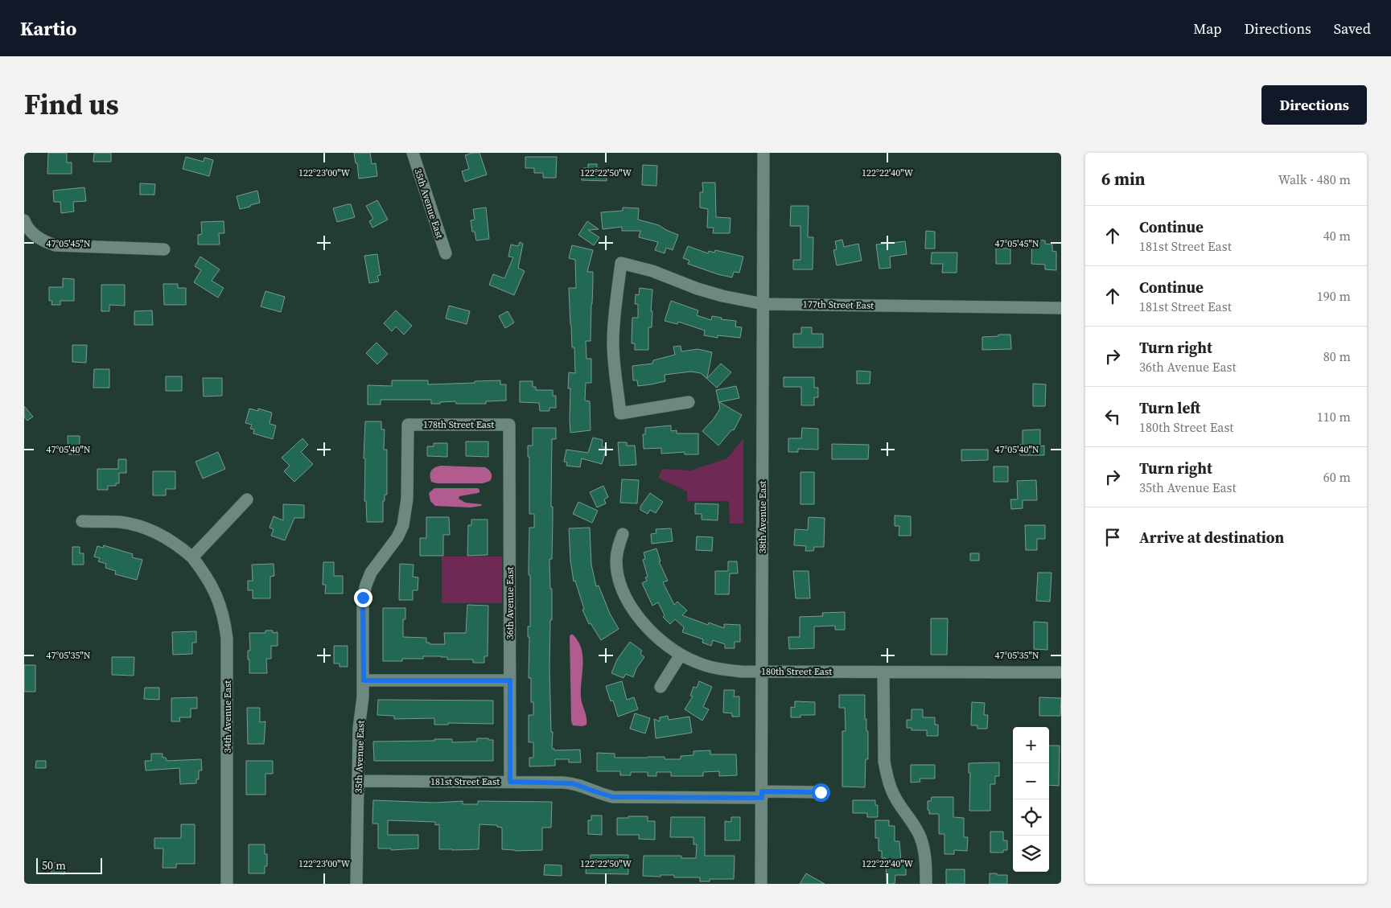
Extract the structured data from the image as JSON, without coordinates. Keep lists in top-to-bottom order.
{
  "streets": {
    "street": [
      "35th Avenue East",
      "177th Street East",
      "178th Street East",
      "38th Avenue East",
      "36th Avenue East",
      "180th Street East",
      "34th Avenue East",
      "181st Street East"
    ]
  },
  "crossings": [
    ["35th Avenue East", "178th Street East"],
    ["35th Avenue East", "181st Street East"],
    ["177th Street East", "38th Avenue East"],
    ["178th Street East", "36th Avenue East"],
    ["38th Avenue East", "180th Street East"],
    ["38th Avenue East", "181st Street East"],
    ["36th Avenue East", "181st Street East"]
  ],
  "scale_bar": "50 m",
  "page": {
    "header": "Kartio",
    "nav": ["Map", "Directions", "Saved"],
    "title": "Find us",
    "buttons": "Directions",
    "heading": ["6 min", "Walk · 480 m"],
    "list": [
      ["Continue", "181st Street East", "40 m"],
      ["Continue", "181st Street East", "190 m"],
      ["Turn right", "36th Avenue East", "80 m"],
      ["Turn left", "180th Street East", "110 m"],
      ["Turn right", "35th Avenue East", "60 m"],
      "Arrive at destination"
    ],
    "map_buttons": ["+", "−"],
    "scale": "50 m"
  },
  "coordinates": [
    "122°23'00\"W",
    "122°22'50\"W",
    "122°22'40\"W",
    "47°05'45\"N",
    "47°05'40\"N",
    "47°05'35\"N"
  ]
}
